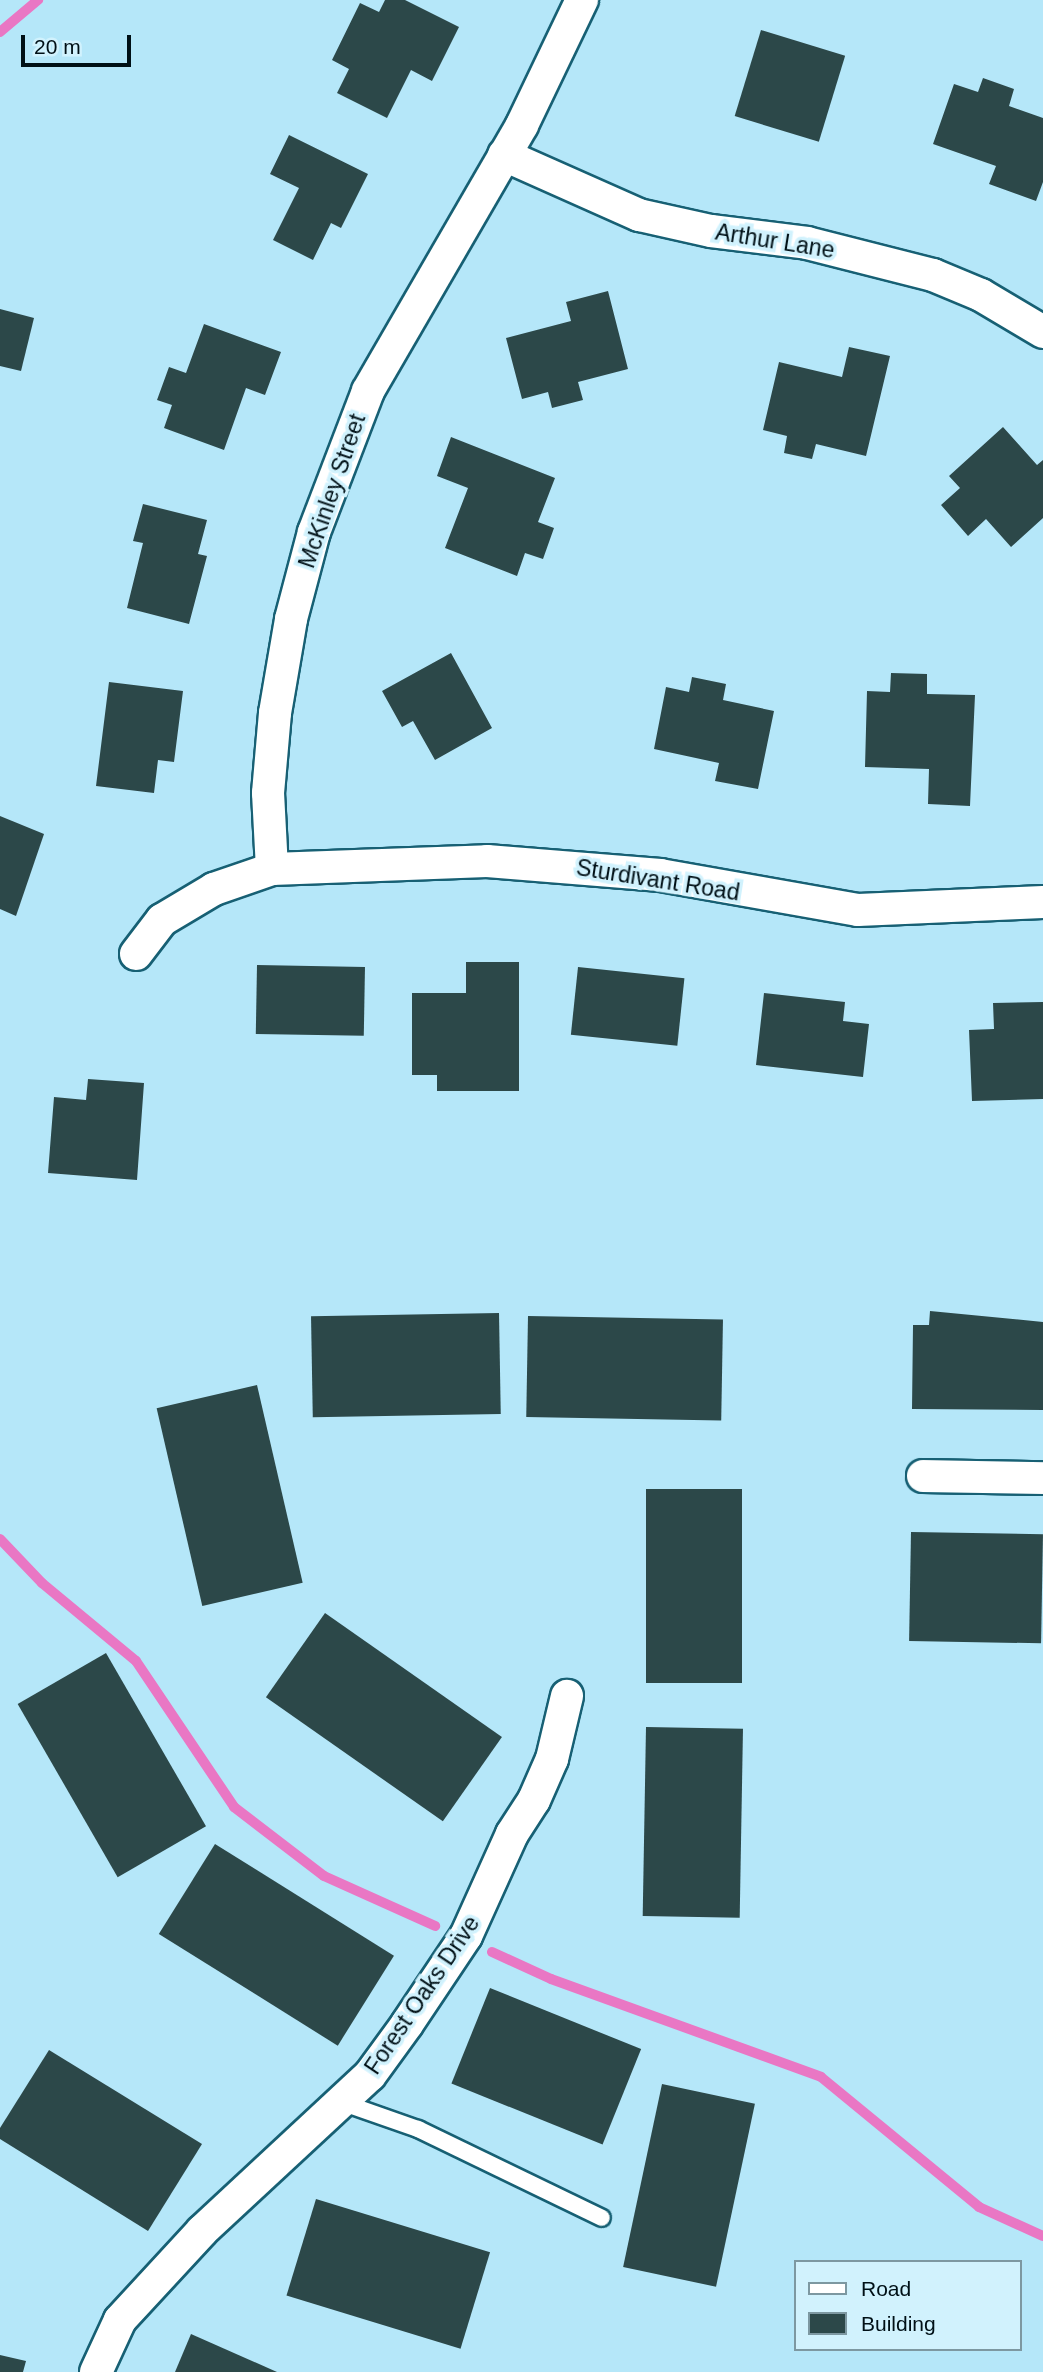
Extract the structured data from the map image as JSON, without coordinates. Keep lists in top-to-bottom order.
{
  "streets": {
    "street": [
      "Arthur Lane",
      "McKinley Street",
      "Sturdivant Road",
      "Forest Oaks Drive"
    ]
  },
  "crossings": [
    ["Arthur Lane", "McKinley Street"],
    ["McKinley Street", "Sturdivant Road"]
  ],
  "legend": ["Road", "Building"],
  "scale_bar": "20 m"
}
